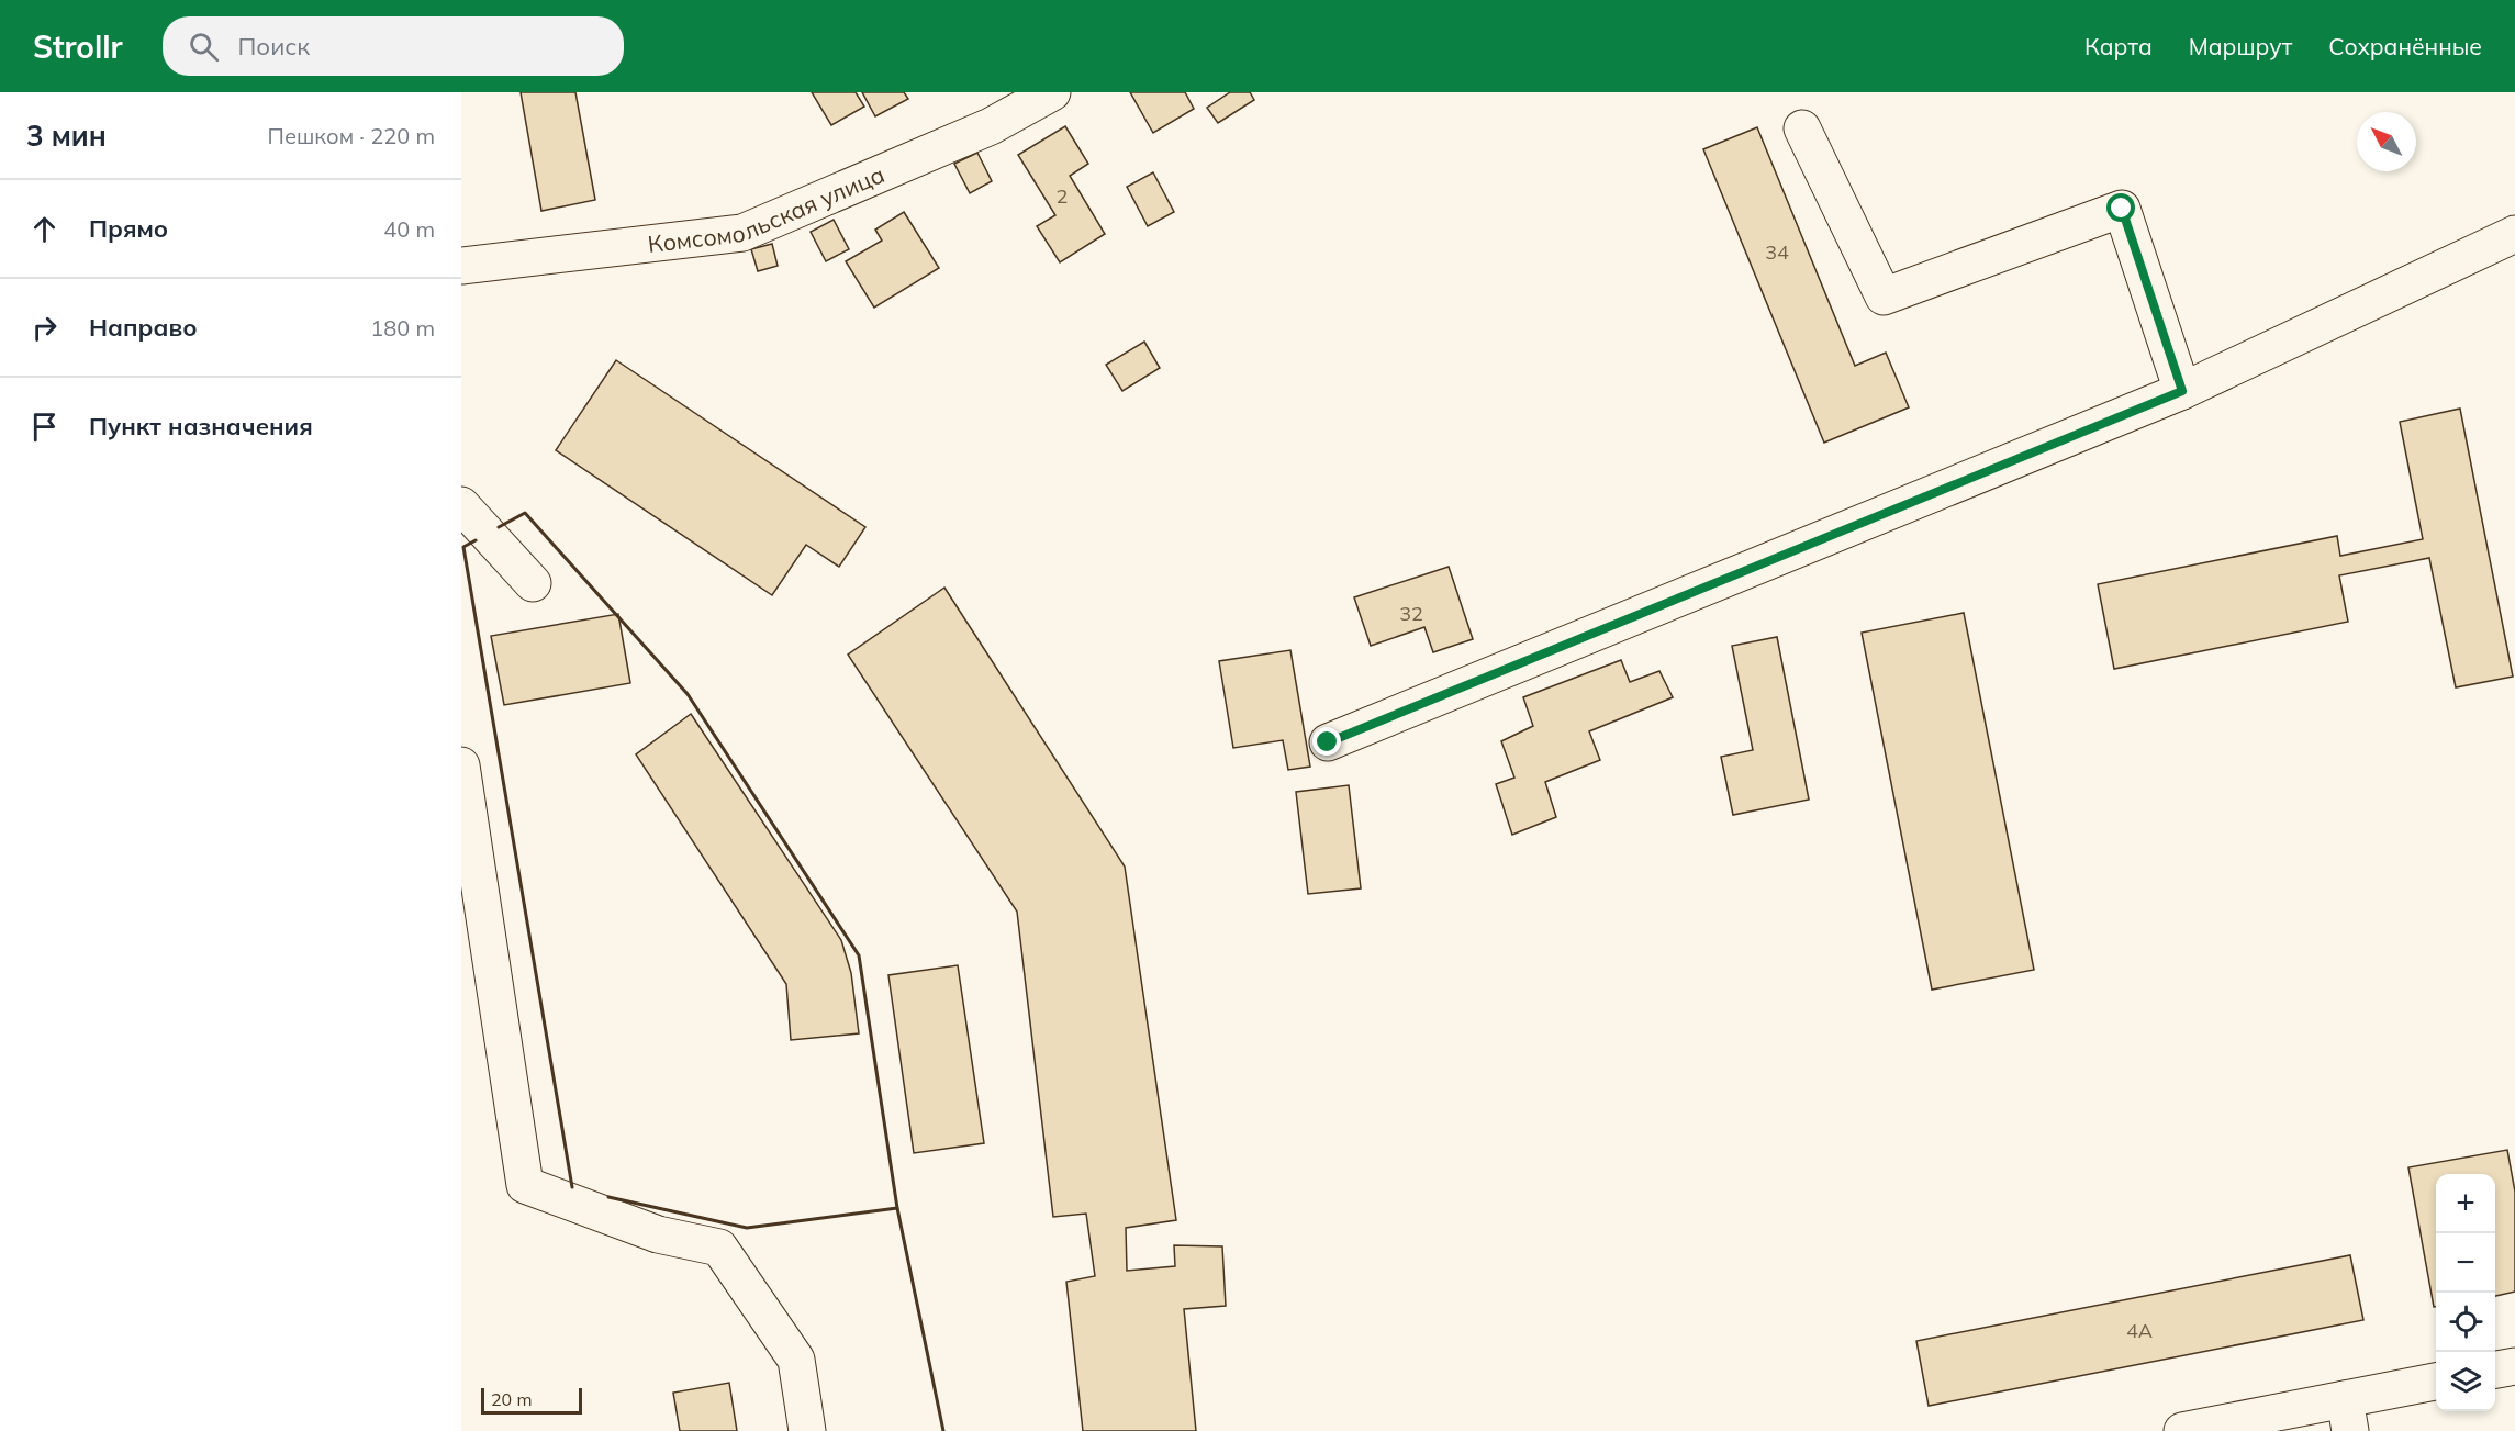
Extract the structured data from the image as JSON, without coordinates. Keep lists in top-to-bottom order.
{
  "streets": {
    "street": ["Комсомольская улица"]
  },
  "house_numbers": [
    "2",
    "34",
    "32",
    "4А"
  ],
  "scale_bar": "20 m",
  "north": "top left",
  "page": {
    "header": "Strollr",
    "search": "Поиск",
    "nav": ["Карта", "Маршрут", "Сохранённые"],
    "heading": ["3 мин", "Пешком · 220 m"],
    "list": [
      ["Прямо", "40 m"],
      ["Направо", "180 m"],
      "Пункт назначения"
    ],
    "map_buttons": ["+", "−"],
    "scale": "20 m"
  }
}
